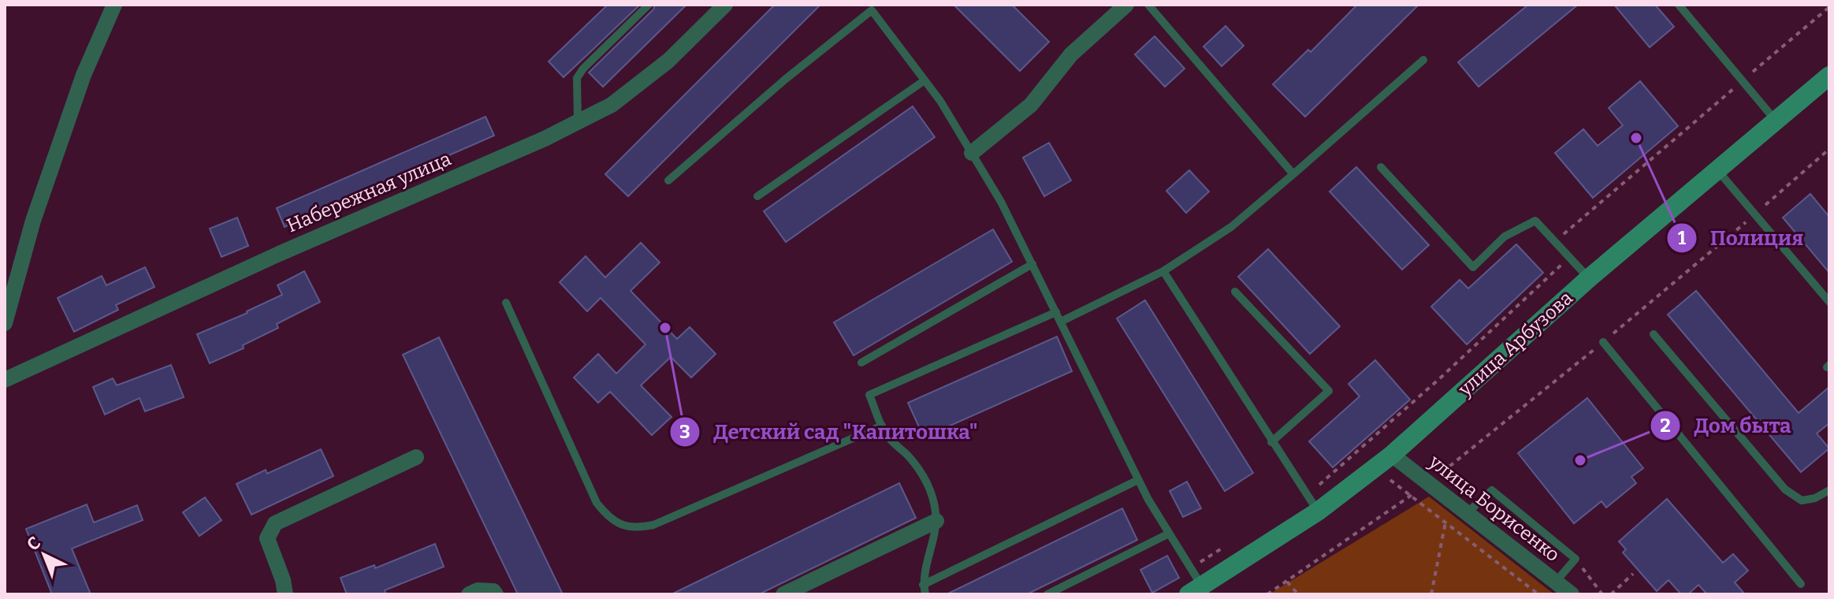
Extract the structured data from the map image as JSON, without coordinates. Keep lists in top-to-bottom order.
{
  "streets": {
    "street": ["Набережная улица", "улица Арбузова", "улица Борисенко"]
  },
  "crossings": [
    ["улица Арбузова", "улица Борисенко"]
  ],
  "places": ["Полиция", "Детский сад \"Капитошка\"", "Дом быта"],
  "north": "top left"
}
